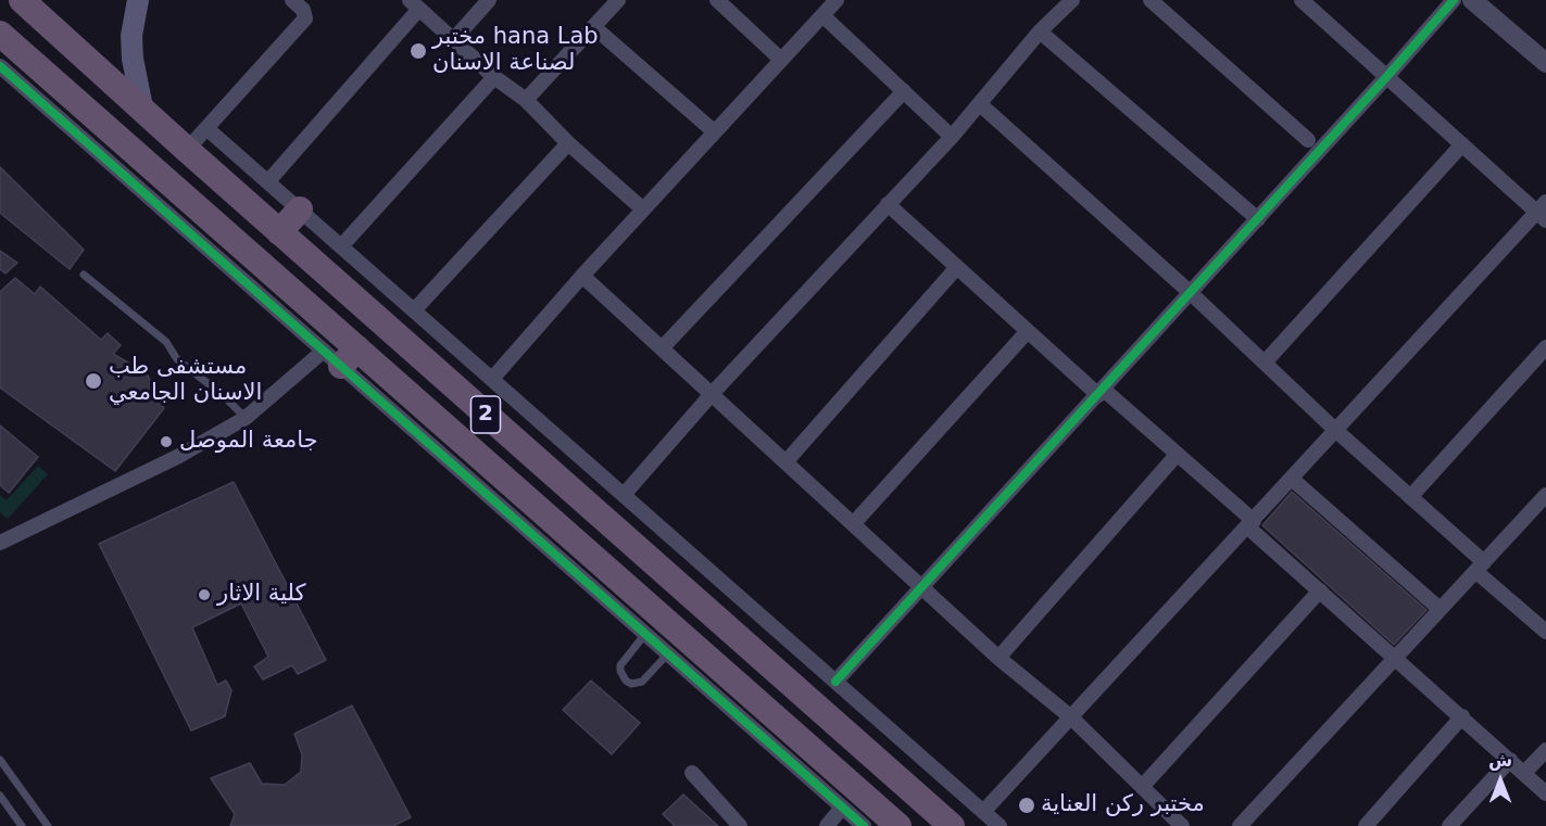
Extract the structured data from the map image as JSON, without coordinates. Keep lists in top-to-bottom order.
{
  "streets": {
    "highway": ["2"]
  },
  "places": [
    "مختبر hana Lab لصناعة الاسنان",
    "مستشفى طب الاسنان الجامعي",
    "جامعة الموصل",
    "كلية الاثار",
    "مختبر ركن العناية"
  ],
  "north": "top"
}
